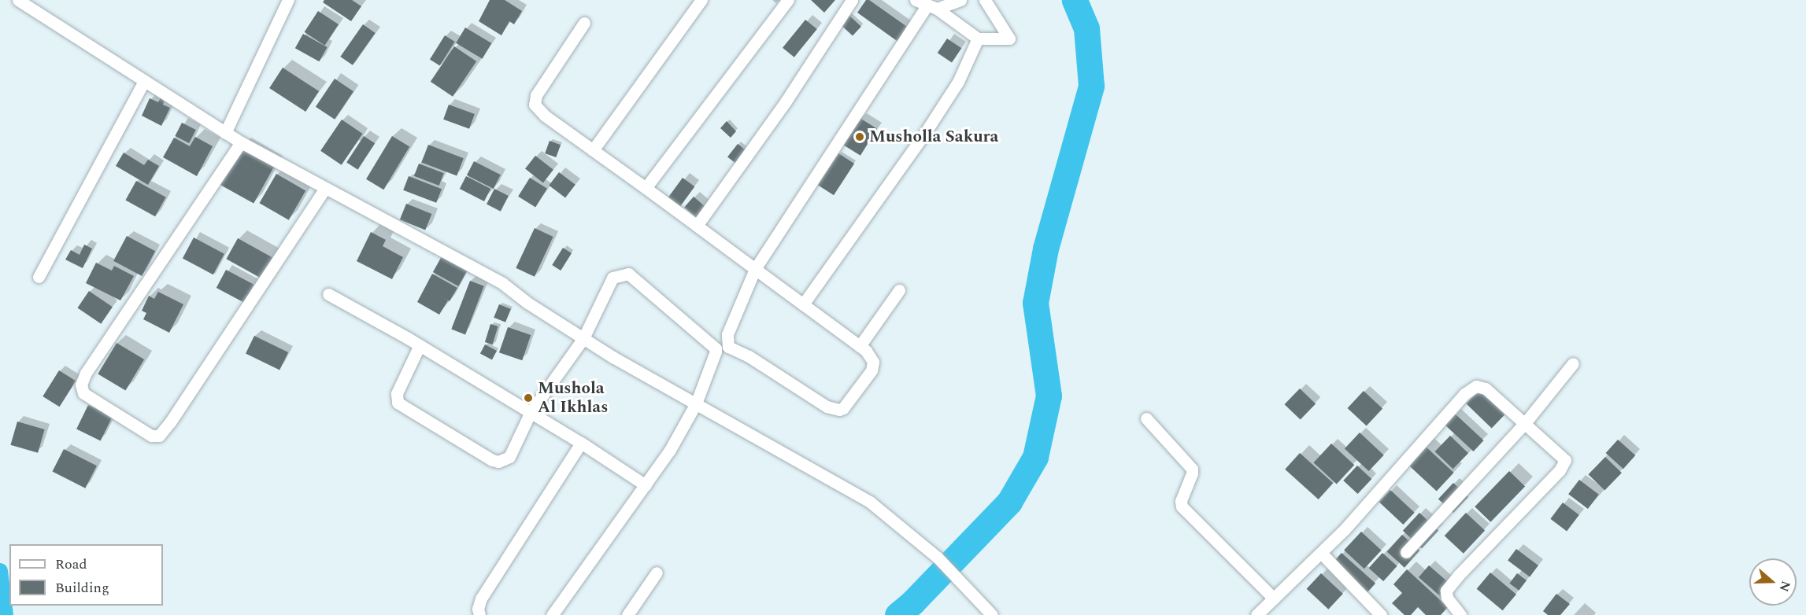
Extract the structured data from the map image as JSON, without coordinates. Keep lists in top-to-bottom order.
{
  "places": ["Musholla Sakura", "Mushola Al Ikhlas"],
  "legend": ["Road", "Building"],
  "north": "right"
}
